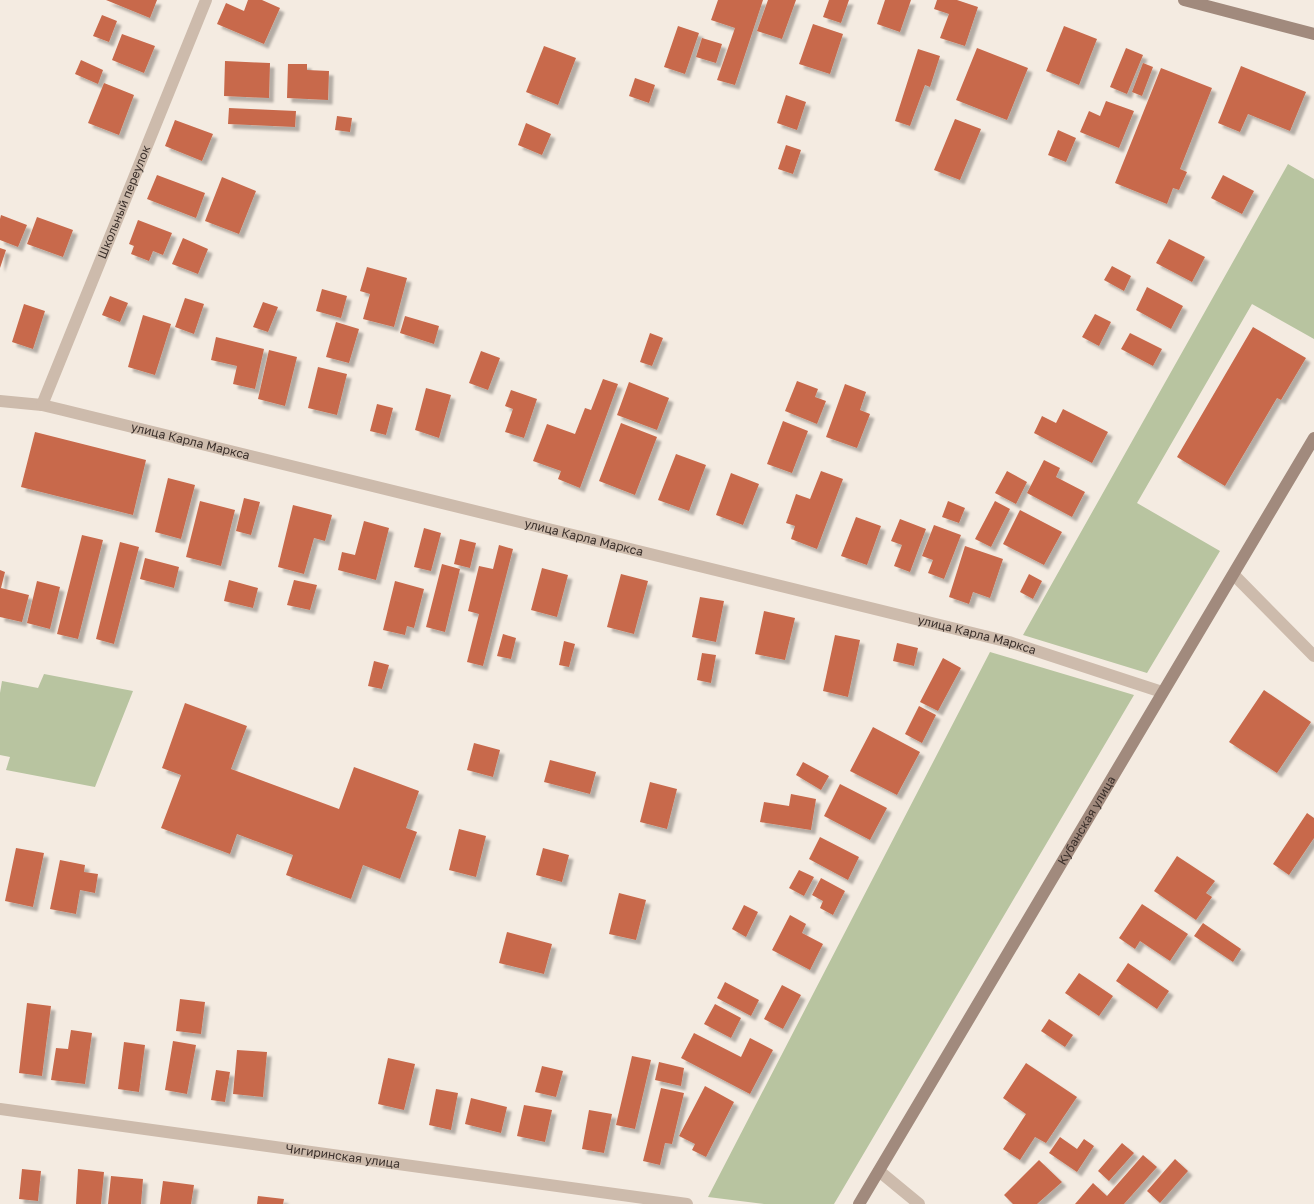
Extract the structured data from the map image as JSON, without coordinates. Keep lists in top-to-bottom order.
{
  "streets": {
    "street": [
      "Школьный переулок",
      "улица Карла Маркса",
      "Кубанская улица",
      "Чигиринская улица"
    ]
  },
  "crossings": [
    ["Школьный переулок", "улица Карла Маркса"],
    ["улица Карла Маркса", "Кубанская улица"]
  ]
}
